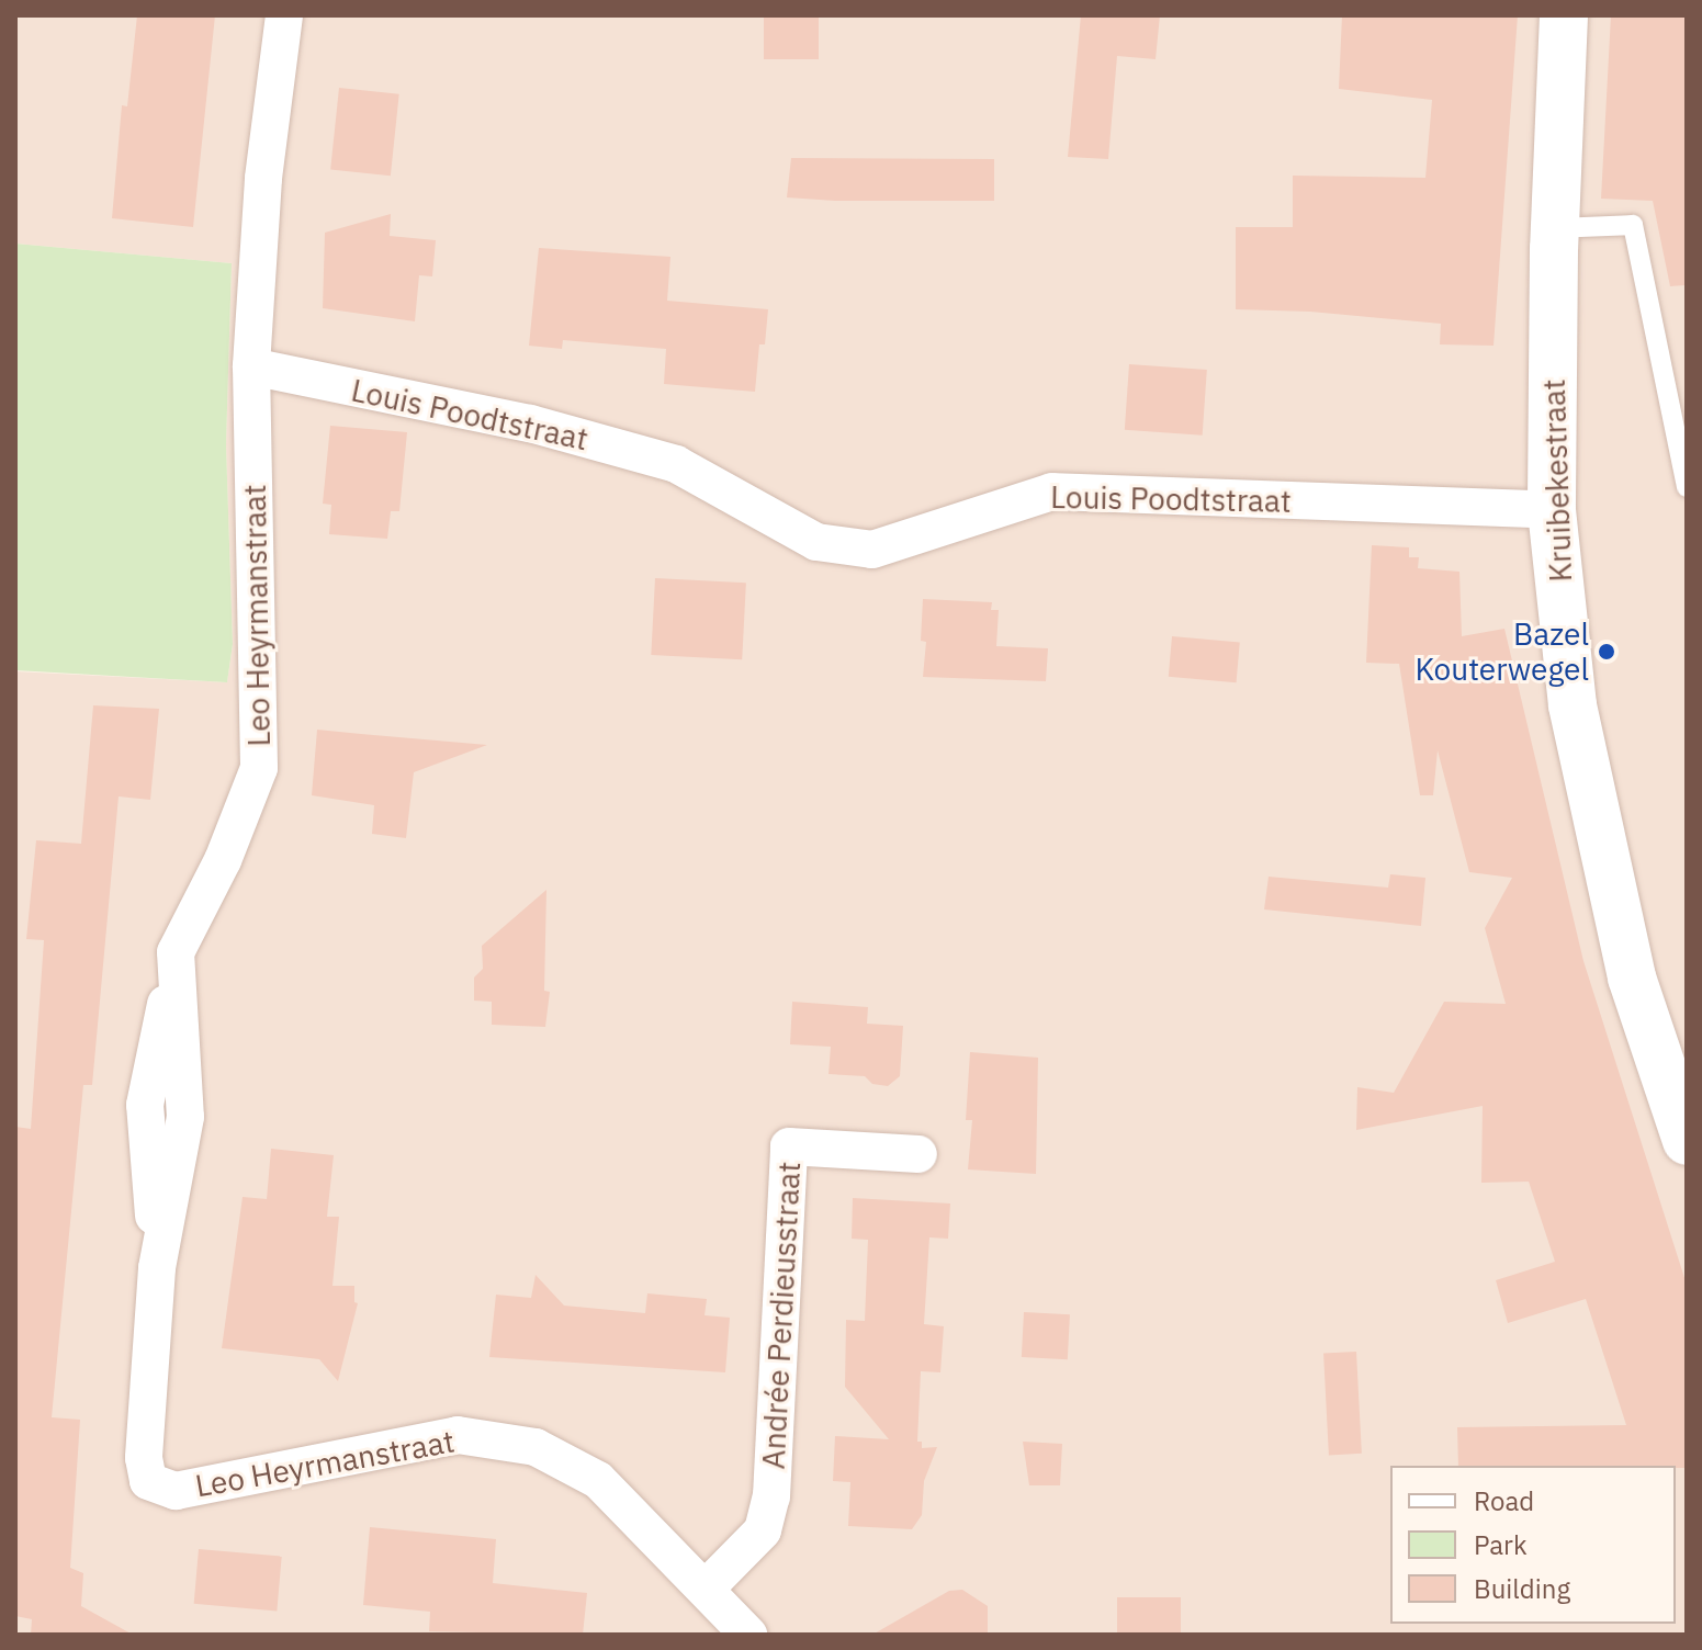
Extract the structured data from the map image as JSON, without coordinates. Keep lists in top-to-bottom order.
{
  "streets": {
    "main road": ["Kruibekestraat"],
    "street": ["Louis Poodtstraat", "Leo Heyrmanstraat", "Andrée Perdieusstraat"]
  },
  "crossings": [
    ["Louis Poodtstraat", "Kruibekestraat"],
    ["Louis Poodtstraat", "Leo Heyrmanstraat"],
    ["Leo Heyrmanstraat", "Andrée Perdieusstraat"]
  ],
  "places": ["Bazel Kouterwegel"],
  "legend": ["Road", "Park", "Building"]
}
